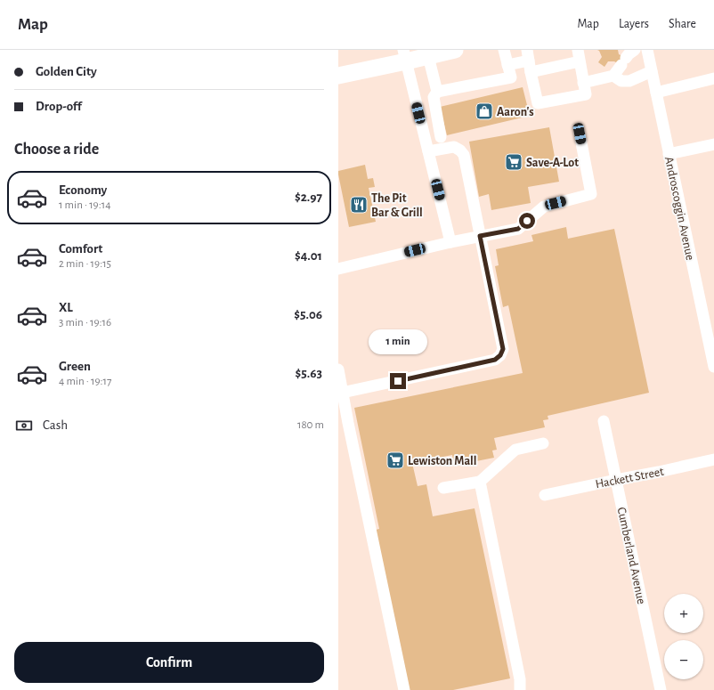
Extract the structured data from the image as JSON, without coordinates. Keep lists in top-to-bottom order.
{
  "streets": {
    "street": ["Androscoggin Avenue", "Hackett Street", "Cumberland Avenue"]
  },
  "crossings": [
    ["Hackett Street", "Cumberland Avenue"]
  ],
  "places": {
    "shop": ["Aaron's"],
    "supermarket": ["Save-A-Lot", "Lewiston Mall"],
    "restaurant": ["The Pit Bar & Grill"]
  },
  "page": {
    "header": "Map",
    "nav": ["Map", "Layers", "Share"],
    "banner": ["Golden City", "Drop-off"],
    "heading": "Choose a ride",
    "list": [
      {
        "name": "Economy",
        "note": "1 min · 19:14",
        "value": "$2.97"
      },
      {
        "name": "Comfort",
        "note": "2 min · 19:15",
        "value": "$4.01"
      },
      {
        "name": "XL",
        "note": "3 min · 19:16",
        "value": "$5.06"
      },
      {
        "name": "Green",
        "note": "4 min · 19:17",
        "value": "$5.63"
      }
    ],
    "bubble": "1 min",
    "pay": ["Cash", "180 m"],
    "map_buttons": ["+", "−"],
    "buttons": "Confirm"
  }
}
